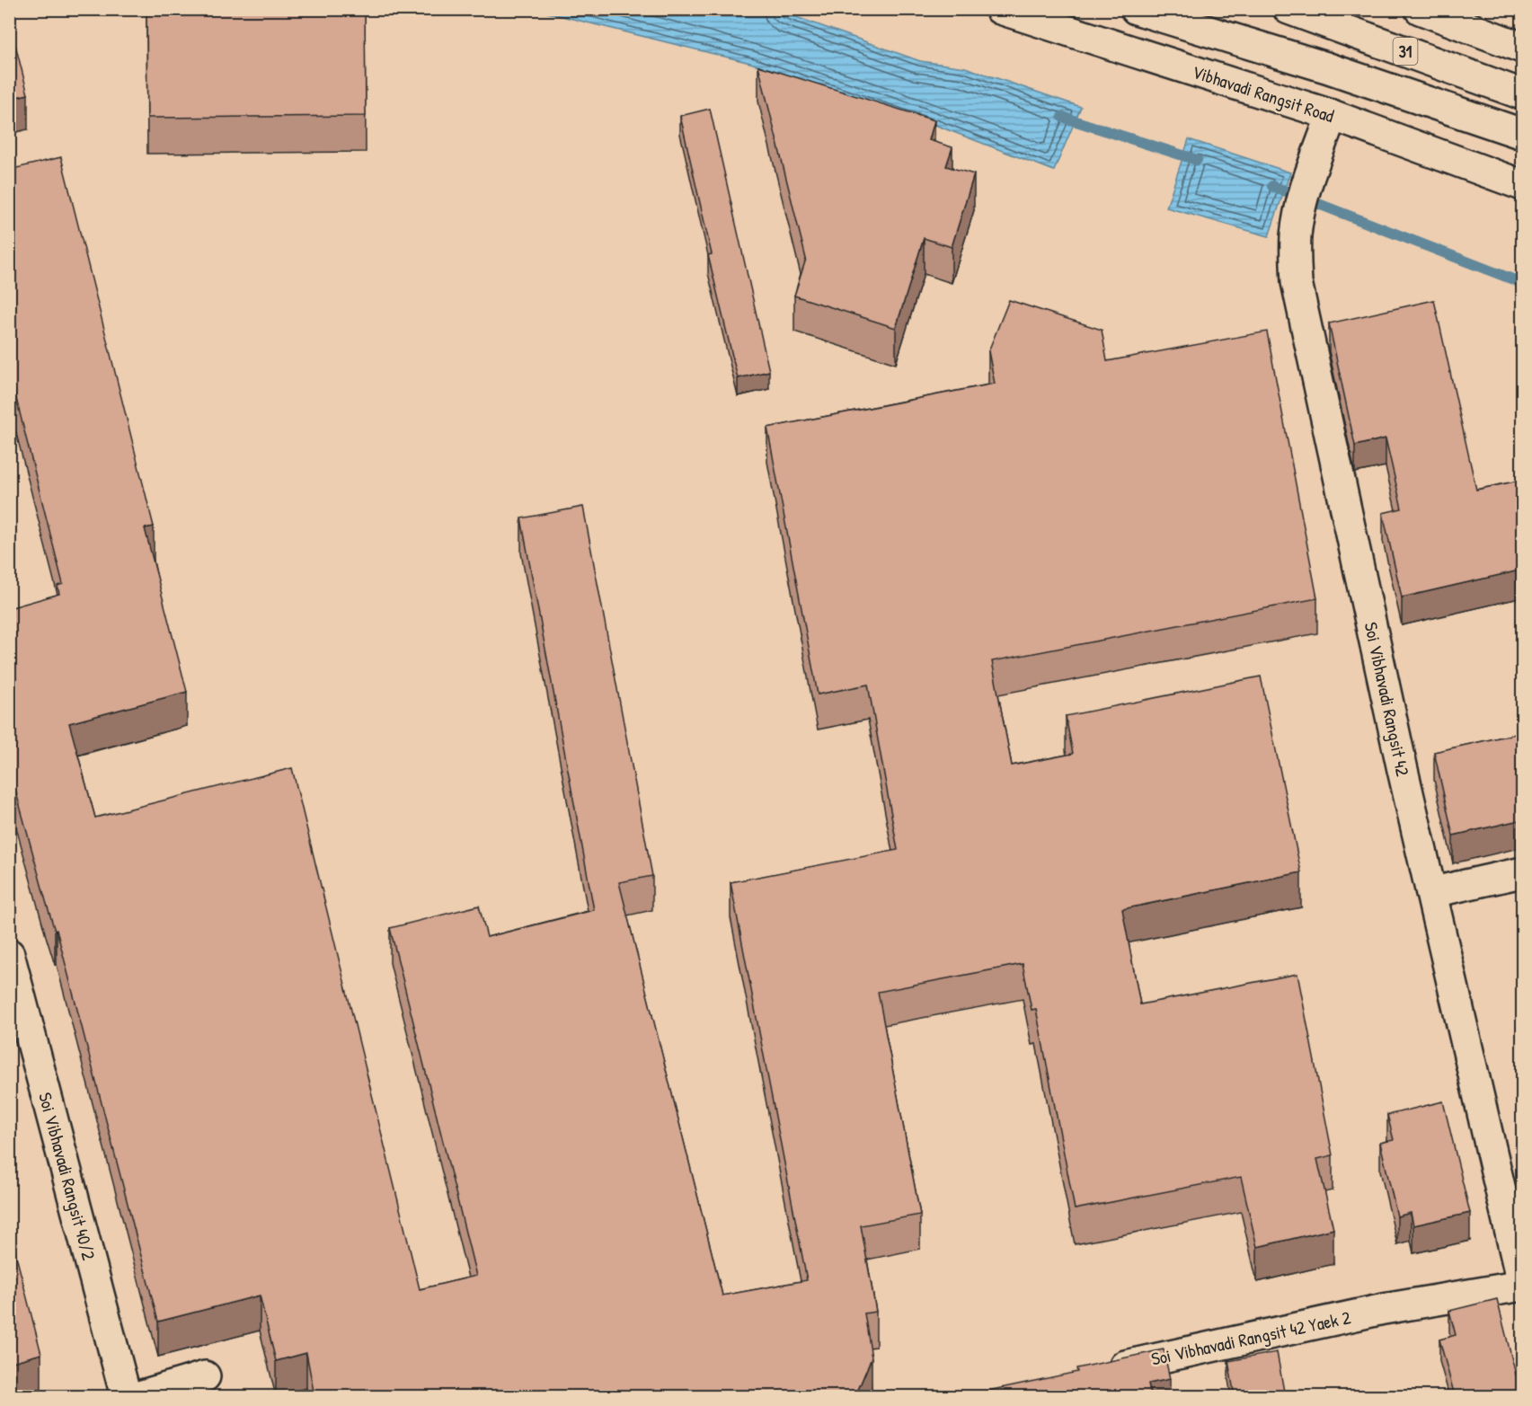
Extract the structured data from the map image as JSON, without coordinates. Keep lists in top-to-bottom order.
{
  "streets": {
    "main road": [
      "31",
      "Vibhavadi Rangsit Road",
      "Soi Vibhavadi Rangsit 42",
      "Soi Vibhavadi Rangsit 40/2",
      "Soi Vibhavadi Rangsit 42 Yaek 2"
    ]
  },
  "crossings": [
    ["Vibhavadi Rangsit Road", "Soi Vibhavadi Rangsit 42"],
    ["Soi Vibhavadi Rangsit 42", "Soi Vibhavadi Rangsit 42 Yaek 2"]
  ]
}
